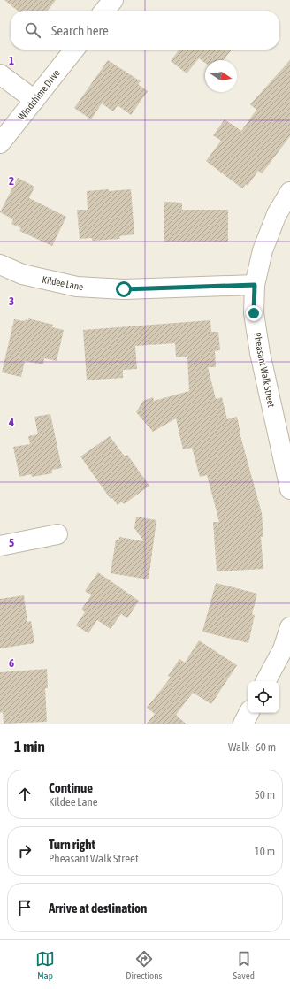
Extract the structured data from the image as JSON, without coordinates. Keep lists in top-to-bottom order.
{
  "streets": {
    "street": ["Windchime Drive", "Kildee Lane", "Pheasant Walk Street"]
  },
  "crossings": [
    ["Kildee Lane", "Pheasant Walk Street"]
  ],
  "north": "right",
  "page": {
    "search": "Search here",
    "heading": ["1 min", "Walk · 60 m"],
    "list": [
      ["Continue", "Kildee Lane", "50 m"],
      ["Turn right", "Pheasant Walk Street", "10 m"],
      "Arrive at destination"
    ],
    "nav": ["Map", "Directions", "Saved"]
  },
  "grid": {
    "rows": [
      "1",
      "2",
      "3",
      "4",
      "5",
      "6"
    ]
  }
}
